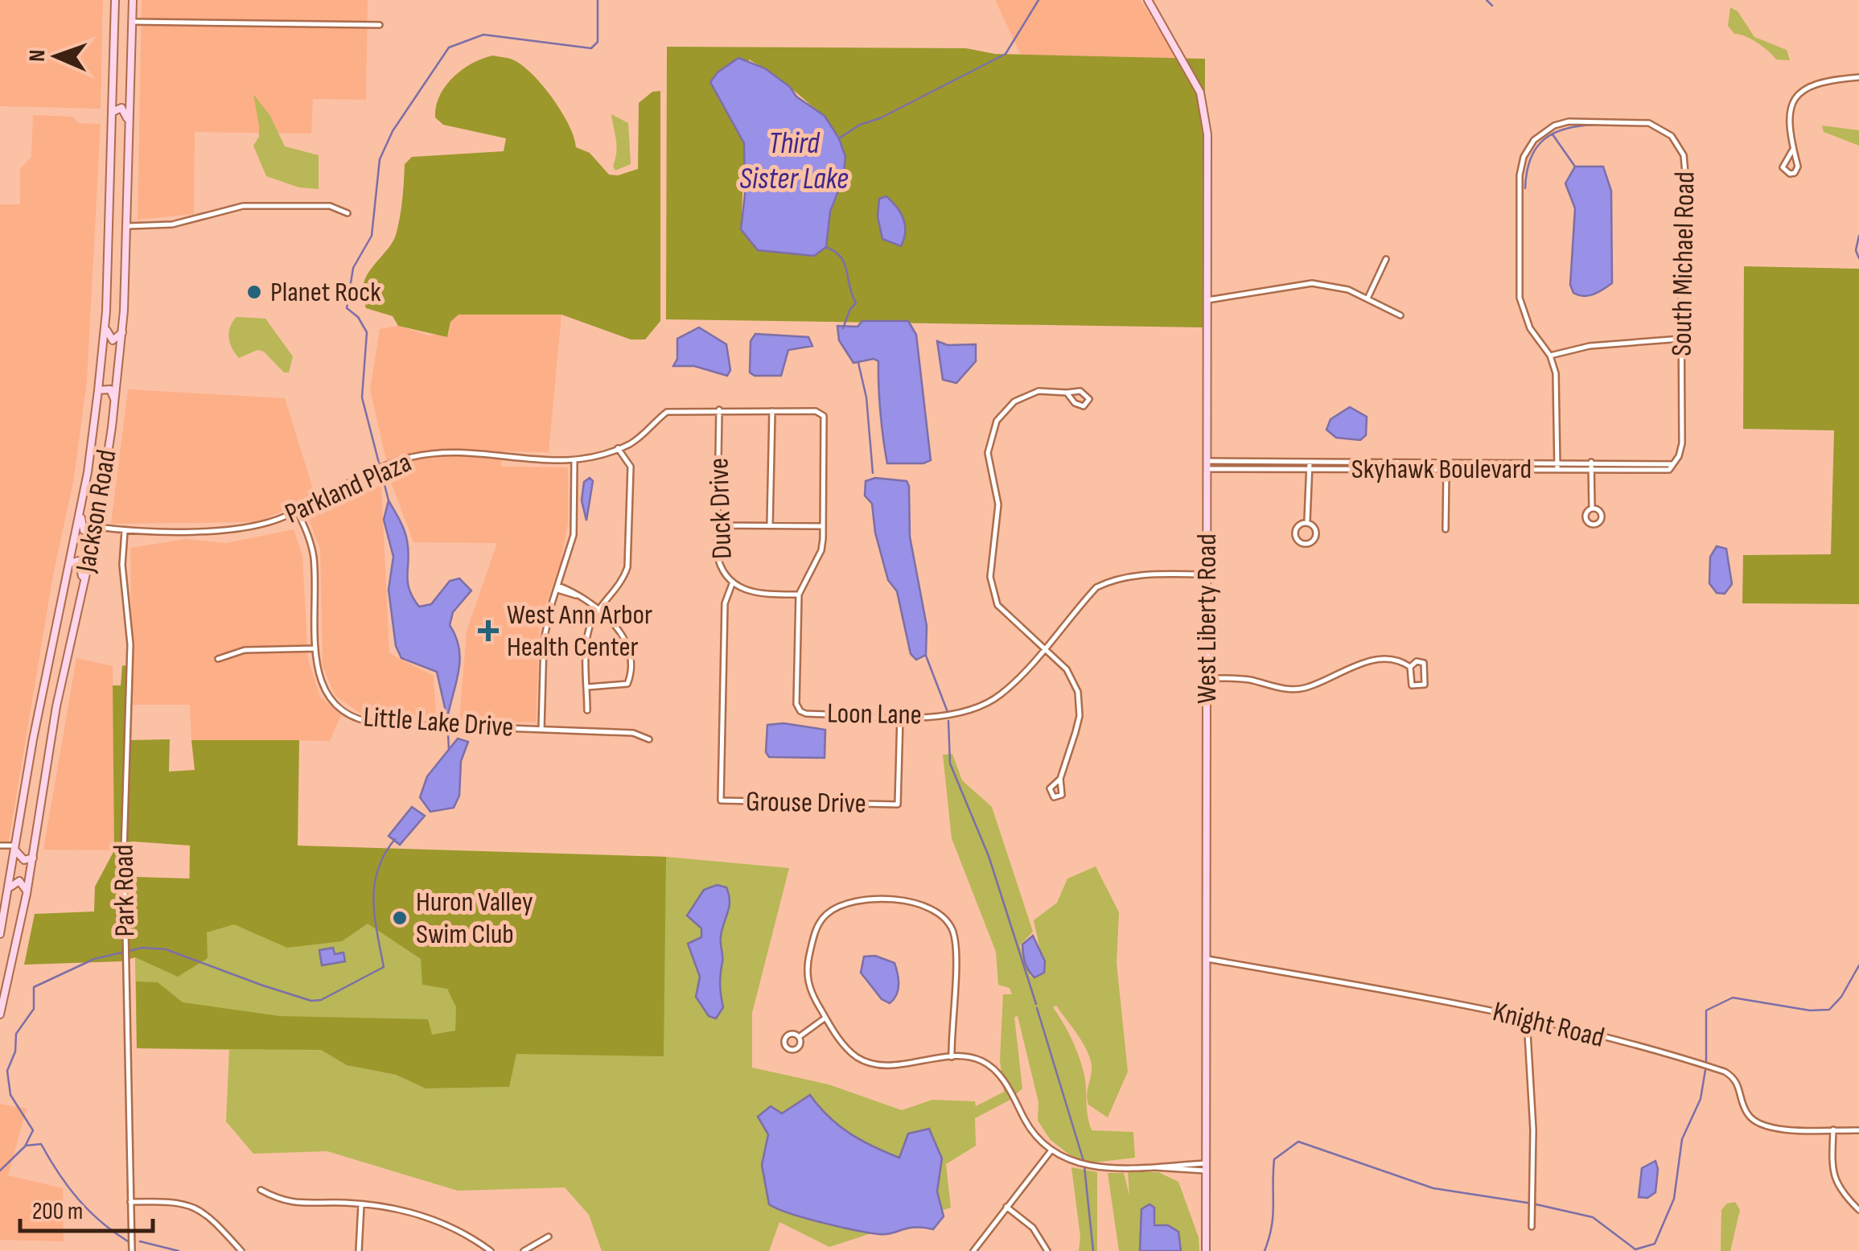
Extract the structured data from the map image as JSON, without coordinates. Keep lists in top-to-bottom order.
{
  "streets": {
    "main road": ["Jackson Road", "West Liberty Road"],
    "street": [
      "South Michael Road",
      "Skyhawk Boulevard",
      "Parkland Plaza",
      "Duck Drive",
      "Loon Lane",
      "Little Lake Drive",
      "Grouse Drive",
      "Park Road",
      "Knight Road"
    ]
  },
  "crossings": [
    ["South Michael Road", "Skyhawk Boulevard"],
    ["Skyhawk Boulevard", "West Liberty Road"],
    ["Parkland Plaza", "Duck Drive"],
    ["Parkland Plaza", "Jackson Road"],
    ["Parkland Plaza", "Loon Lane"],
    ["Parkland Plaza", "Little Lake Drive"],
    ["Parkland Plaza", "Park Road"],
    ["Duck Drive", "Loon Lane"],
    ["Duck Drive", "Grouse Drive"],
    ["West Liberty Road", "Loon Lane"],
    ["West Liberty Road", "Knight Road"],
    ["Loon Lane", "Grouse Drive"]
  ],
  "water": ["Third Sister Lake"],
  "places": {
    "other": ["Planet Rock", "Huron Valley Swim Club"],
    "health": ["West Ann Arbor Health Center"]
  },
  "scale_bar": "200 m",
  "north": "left"
}
